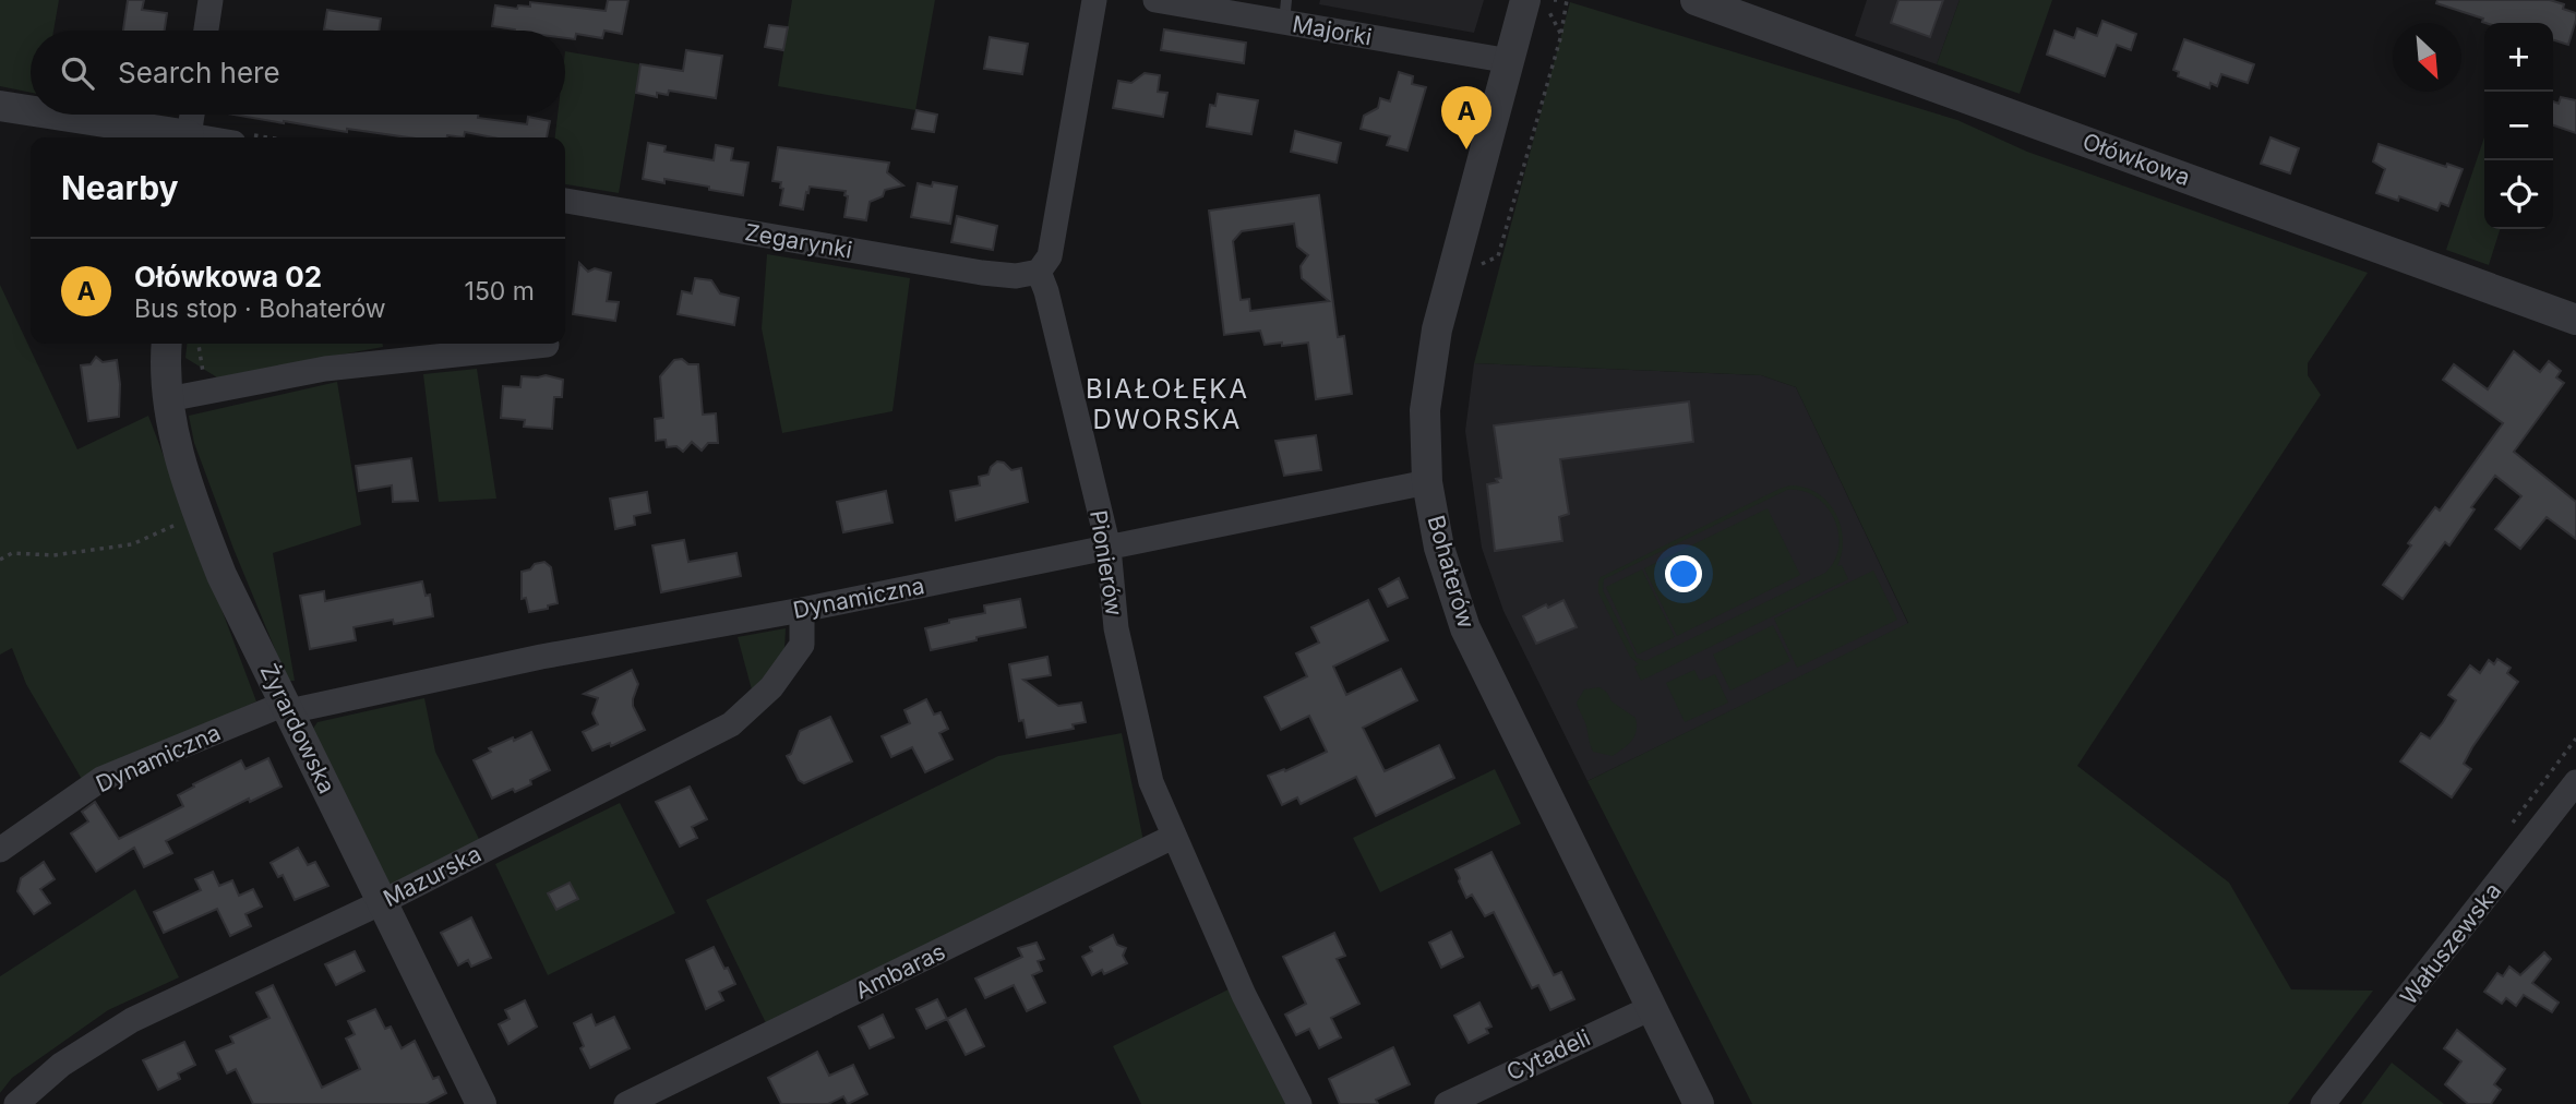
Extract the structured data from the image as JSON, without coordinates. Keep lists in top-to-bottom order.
{
  "streets": {
    "street": [
      "Majorki",
      "Ołówkowa",
      "Zegarynki",
      "Pionierów",
      "Bohaterów",
      "Dynamiczna",
      "Żyrardowska",
      "Mazurska",
      "Wałuszewska",
      "Ambaras",
      "Cytadeli"
    ]
  },
  "crossings": [
    ["Majorki", "Bohaterów"],
    ["Zegarynki", "Pionierów"],
    ["Pionierów", "Dynamiczna"],
    ["Pionierów", "Ambaras"],
    ["Bohaterów", "Dynamiczna"],
    ["Bohaterów", "Cytadeli"],
    ["Dynamiczna", "Żyrardowska"],
    ["Dynamiczna", "Mazurska"],
    ["Żyrardowska", "Mazurska"]
  ],
  "districts": ["BIAŁOŁĘKA DWORSKA"],
  "north": "bottom right",
  "page": {
    "map_buttons": ["+", "−"],
    "search": "Search here",
    "pins": "A",
    "heading": "Nearby",
    "list": [
      {
        "mark": "A",
        "name": "Ołówkowa 02",
        "note": "Bus stop · Bohaterów",
        "value": "150 m"
      }
    ]
  }
}
